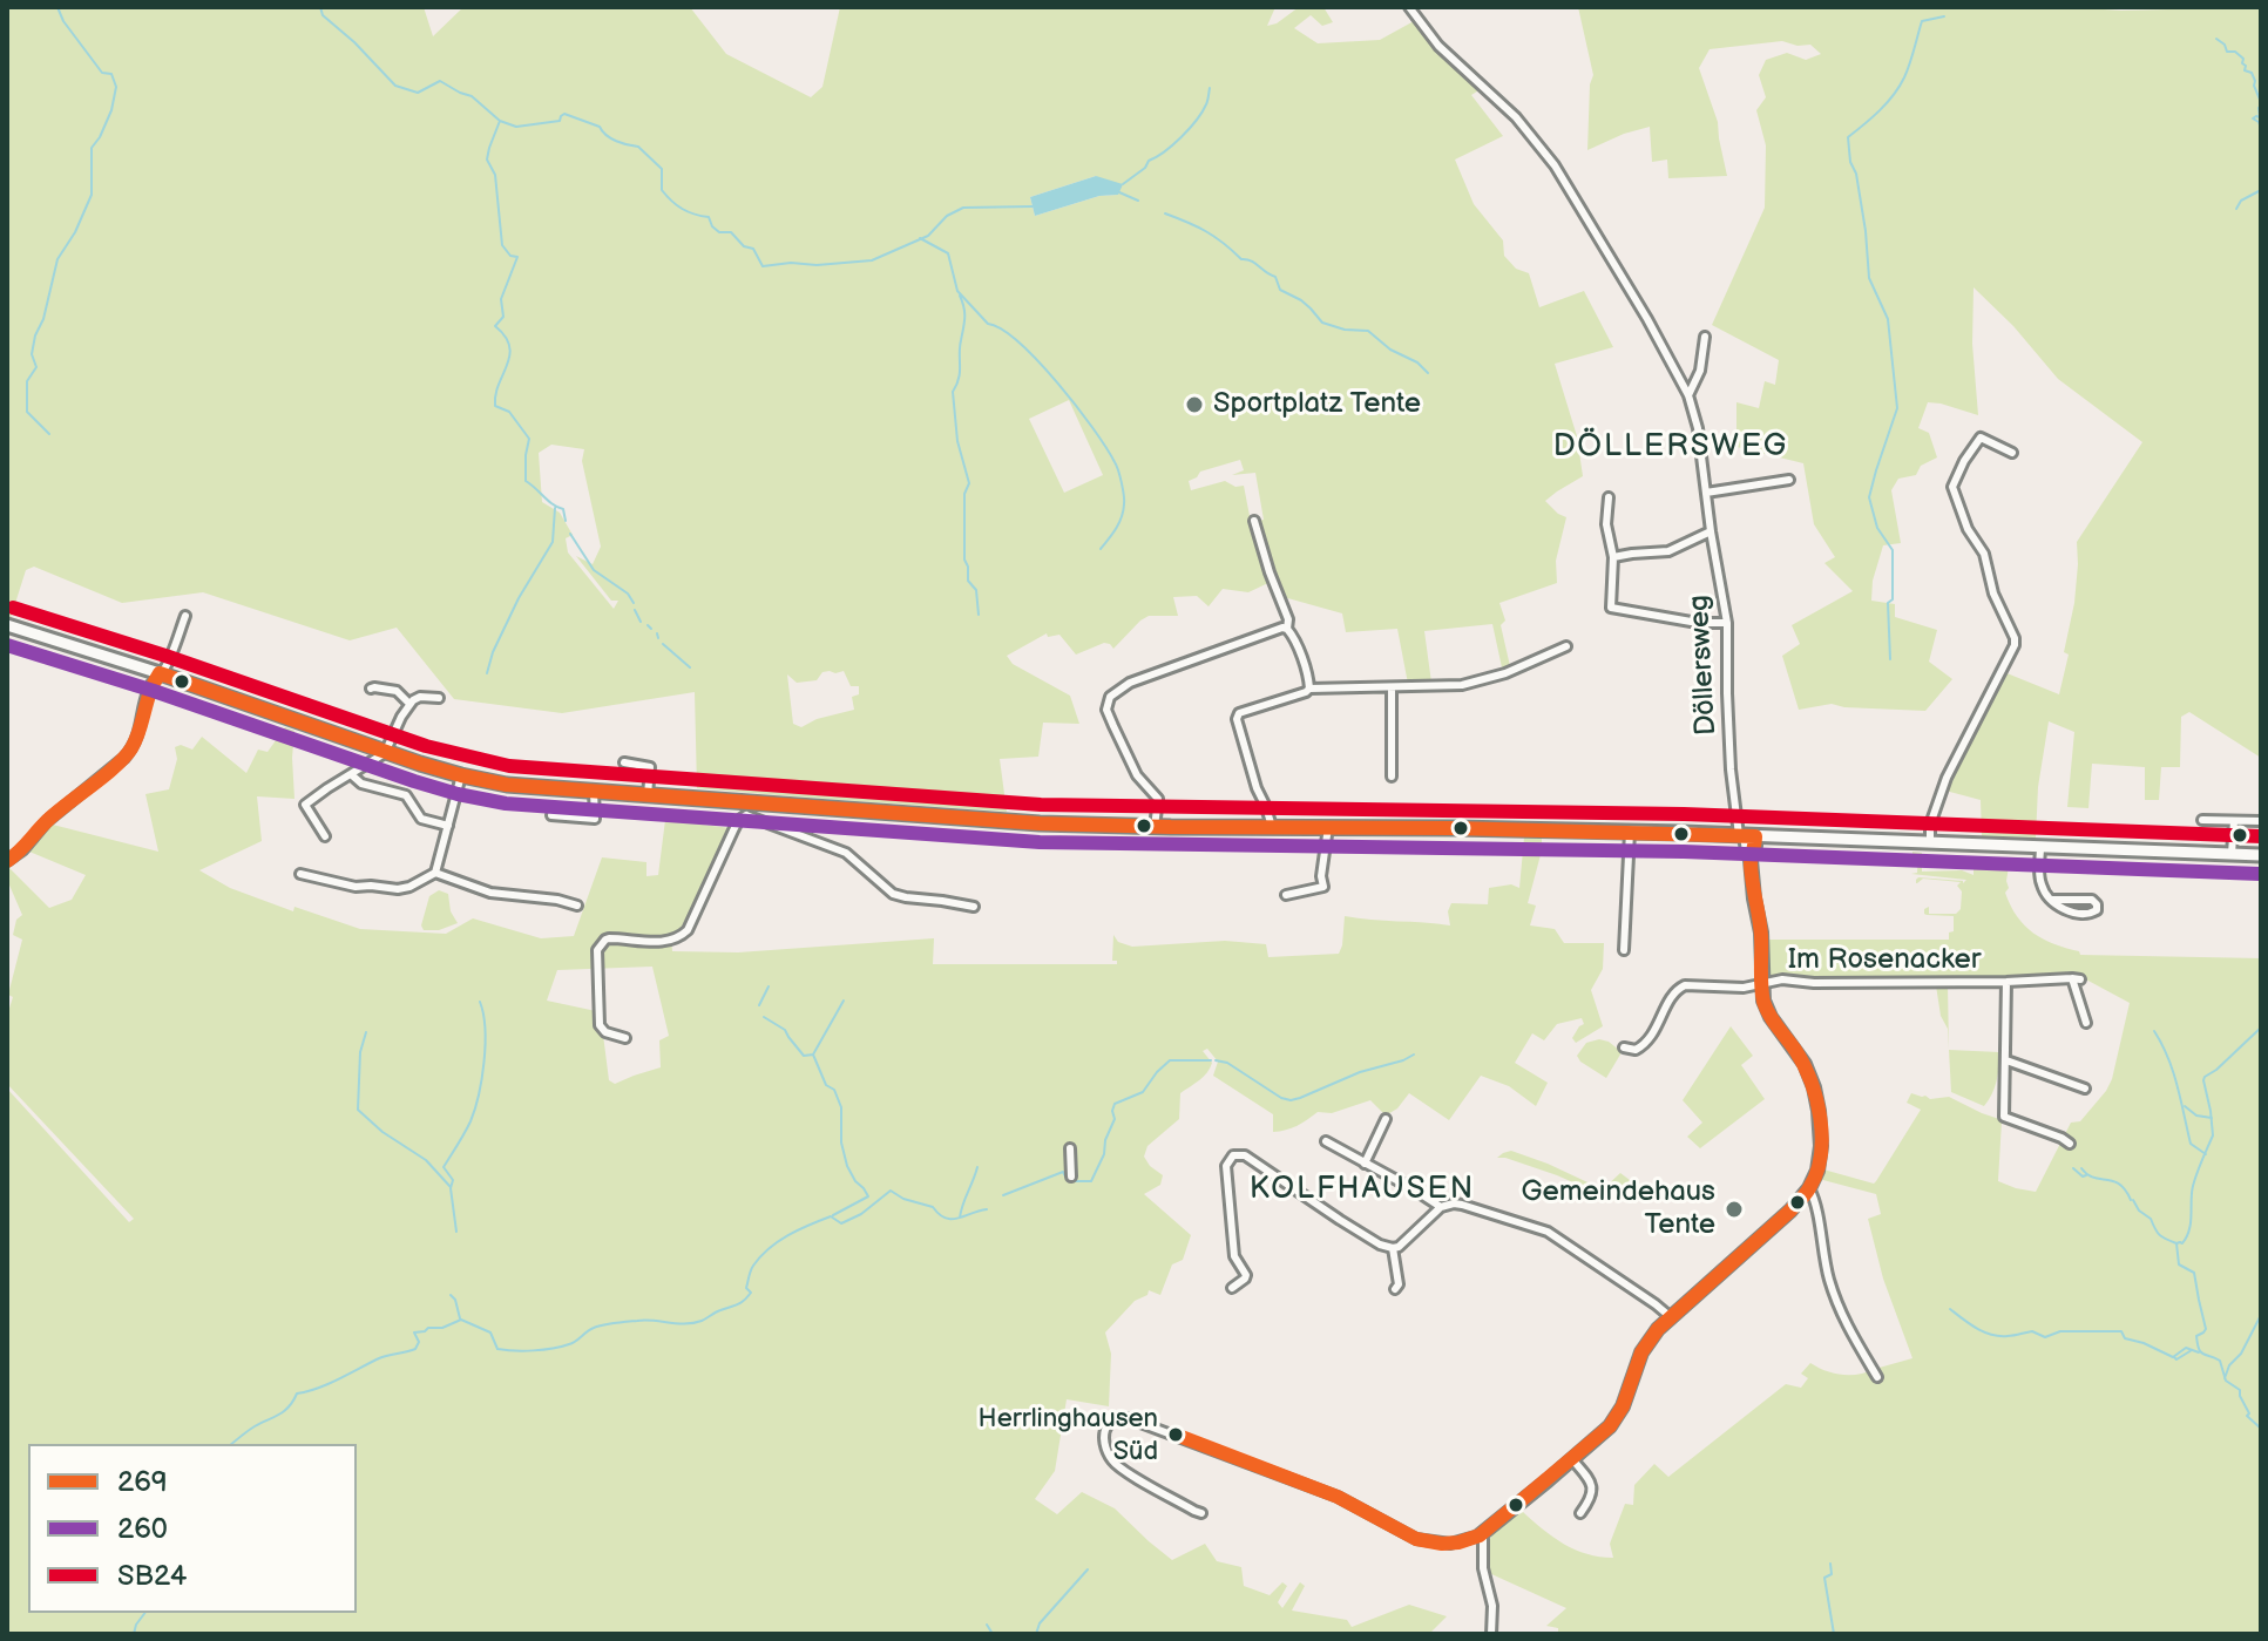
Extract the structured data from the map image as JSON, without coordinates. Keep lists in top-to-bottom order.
{
  "streets": {
    "street": ["Döllersweg", "Im Rosenacker"]
  },
  "districts": ["DÖLLERSWEG", "KOLFHAUSEN"],
  "places": ["Sportplatz Tente", "Gemeindehaus Tente", "Herrlinghausen Süd"],
  "lines": ["transit line SB24", "transit line 260", "transit line 269"],
  "legend": ["269", "260", "SB24"]
}
